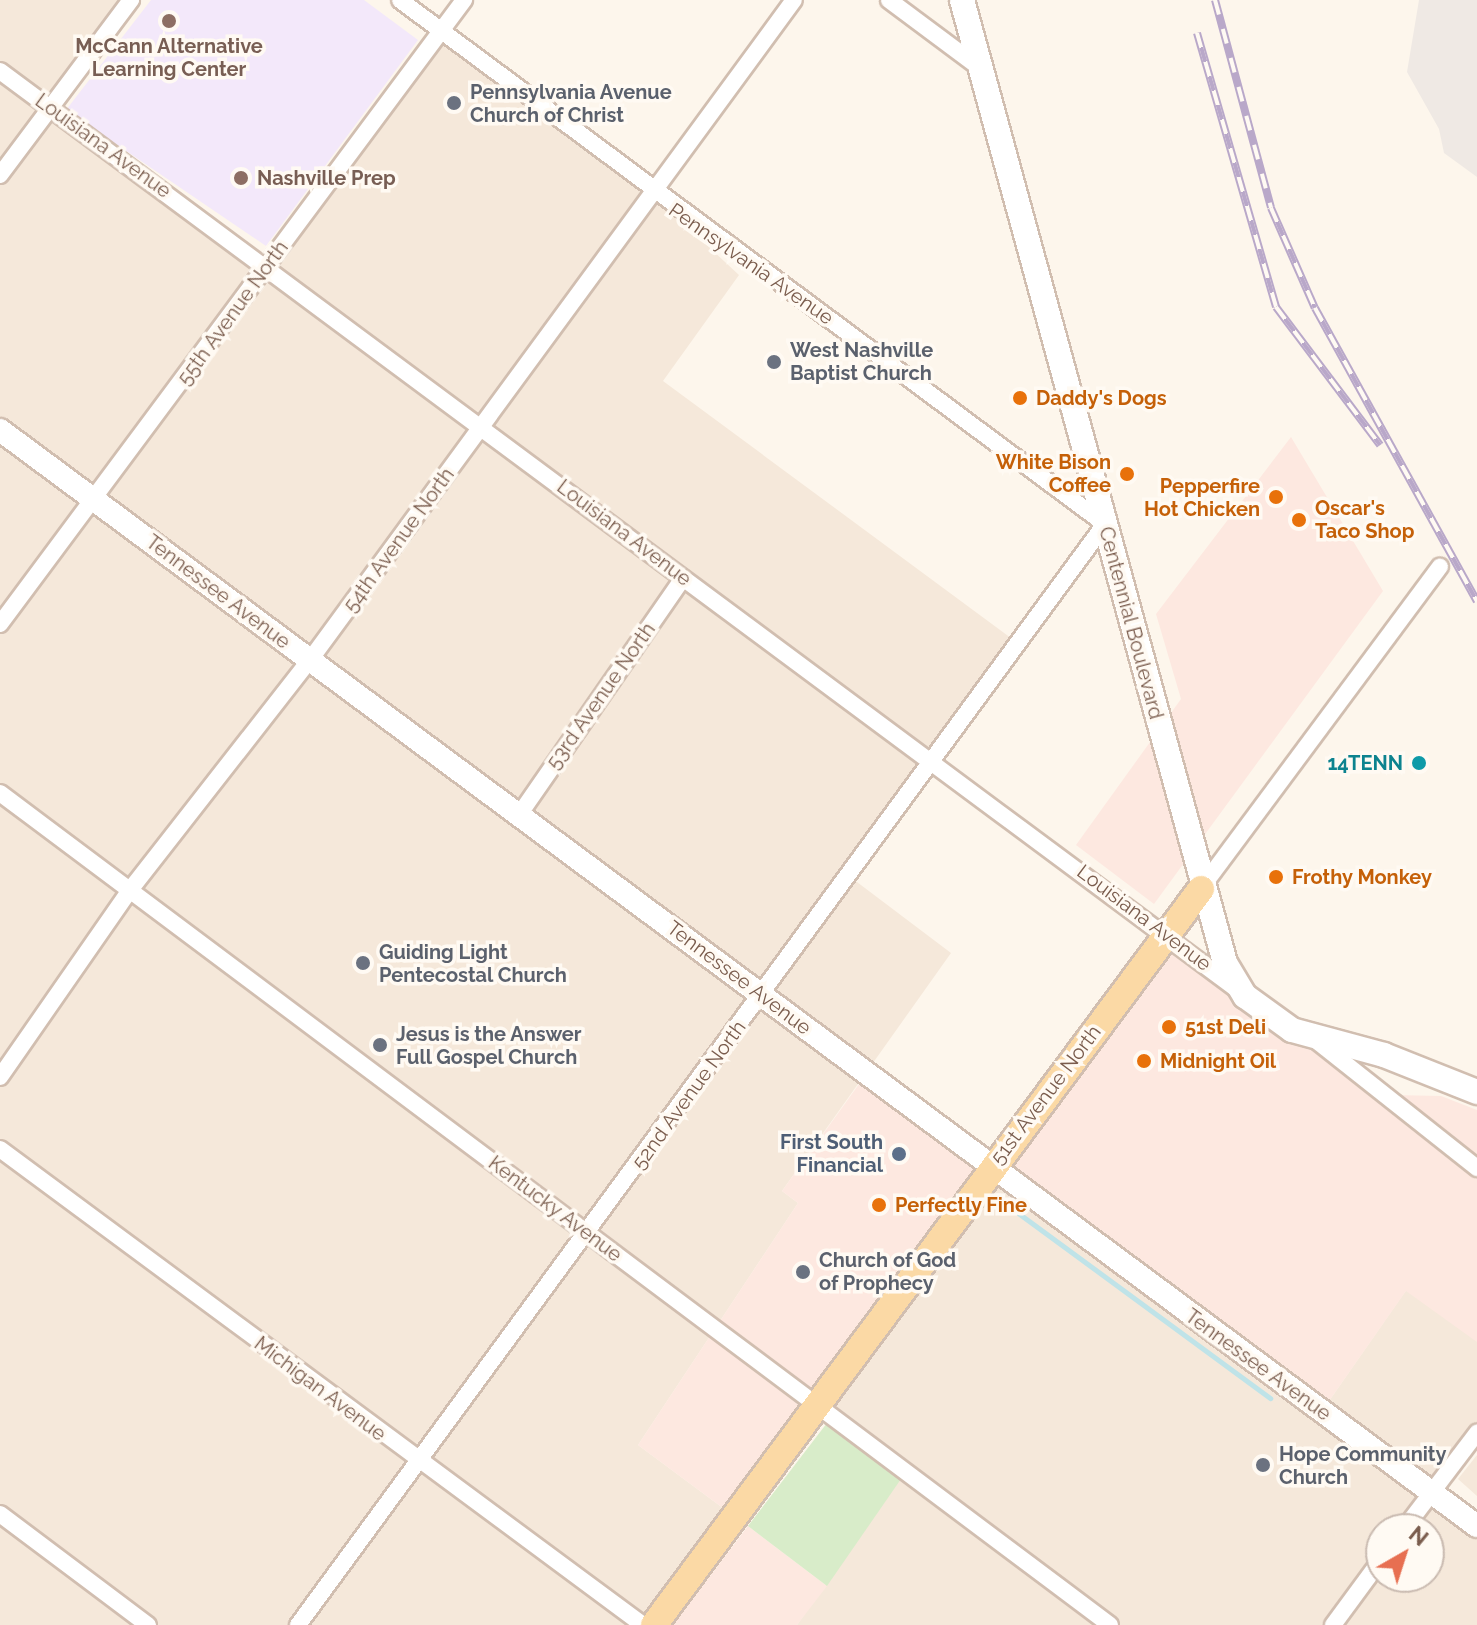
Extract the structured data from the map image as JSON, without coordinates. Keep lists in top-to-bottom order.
{
  "streets": {
    "main road": ["Centennial Boulevard", "51st Avenue North"],
    "street": [
      "Louisiana Avenue",
      "Pennsylvania Avenue",
      "55th Avenue North",
      "54th Avenue North",
      "Tennessee Avenue",
      "53rd Avenue North",
      "52nd Avenue North",
      "Kentucky Avenue",
      "Michigan Avenue"
    ]
  },
  "crossings": [
    ["Louisiana Avenue", "55th Avenue North"],
    ["Louisiana Avenue", "54th Avenue North"],
    ["Louisiana Avenue", "Centennial Boulevard"],
    ["Louisiana Avenue", "53rd Avenue North"],
    ["Louisiana Avenue", "52nd Avenue North"],
    ["Louisiana Avenue", "51st Avenue North"],
    ["Pennsylvania Avenue", "55th Avenue North"],
    ["Pennsylvania Avenue", "54th Avenue North"],
    ["Pennsylvania Avenue", "Centennial Boulevard"],
    ["Pennsylvania Avenue", "52nd Avenue North"],
    ["55th Avenue North", "Tennessee Avenue"],
    ["54th Avenue North", "Tennessee Avenue"],
    ["54th Avenue North", "Kentucky Avenue"],
    ["Tennessee Avenue", "53rd Avenue North"],
    ["Tennessee Avenue", "52nd Avenue North"],
    ["Tennessee Avenue", "51st Avenue North"],
    ["Centennial Boulevard", "52nd Avenue North"],
    ["Centennial Boulevard", "51st Avenue North"],
    ["52nd Avenue North", "Kentucky Avenue"],
    ["52nd Avenue North", "Michigan Avenue"],
    ["51st Avenue North", "Kentucky Avenue"]
  ],
  "places": [
    "McCann Alternative Learning Center",
    "Pennsylvania Avenue Church of Christ",
    "Nashville Prep",
    "West Nashville Baptist Church",
    "Daddy's Dogs",
    "White Bison Coffee",
    "Pepperfire Hot Chicken",
    "Oscar's Taco Shop",
    "14TENN",
    "Frothy Monkey",
    "Guiding Light Pentecostal Church",
    "51st Deli",
    "Jesus is the Answer Full Gospel Church",
    "Midnight Oil",
    "First South Financial",
    "Perfectly Fine",
    "Church of God of Prophecy",
    "Hope Community Church"
  ],
  "north": "top right"
}
